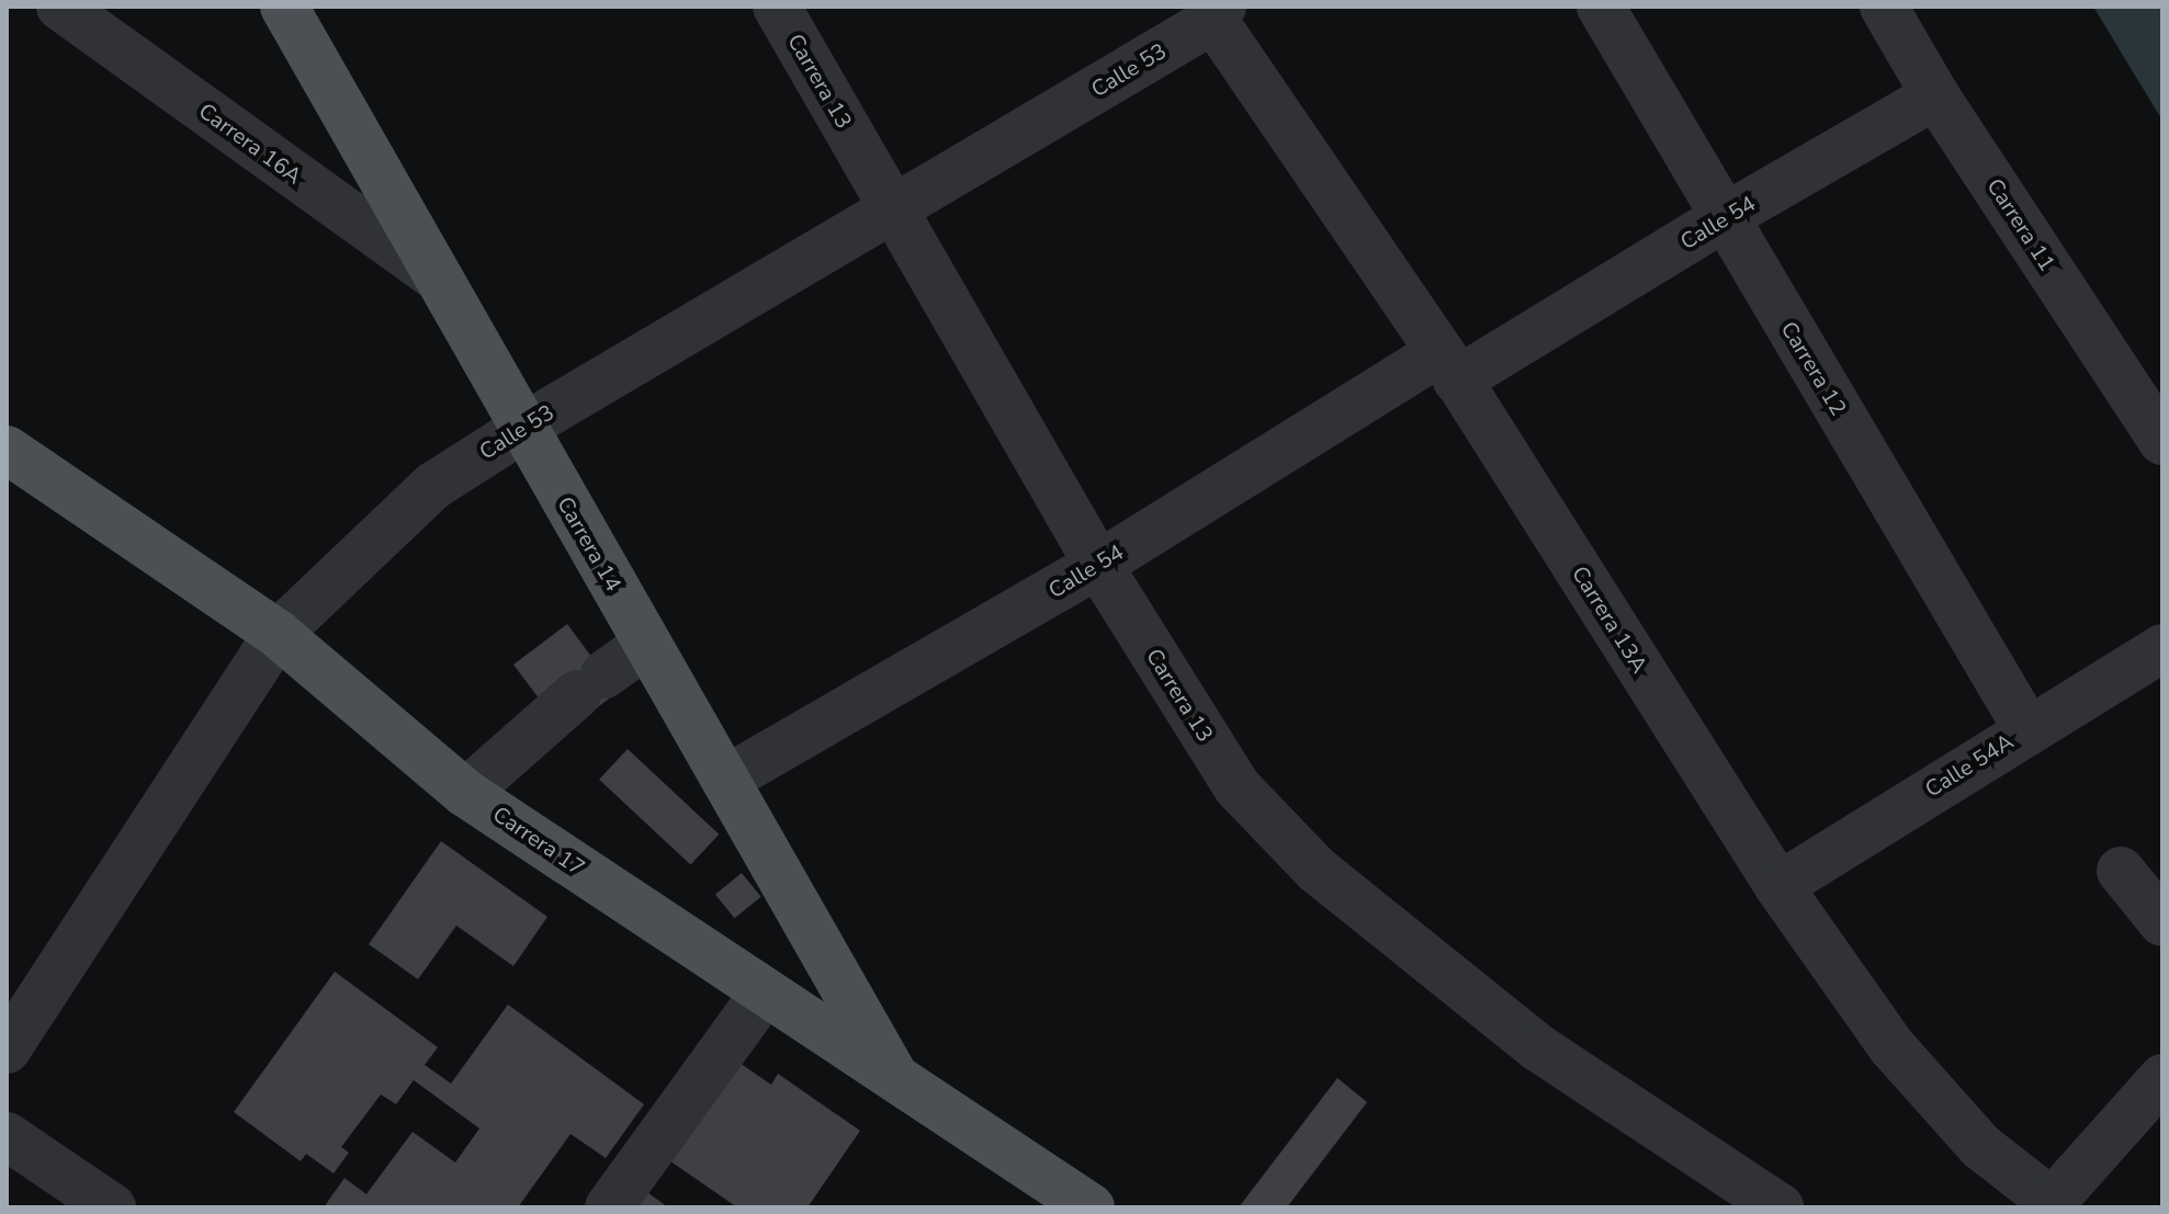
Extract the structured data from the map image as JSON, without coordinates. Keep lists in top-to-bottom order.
{
  "streets": {
    "main road": ["Carrera 14", "Carrera 17"],
    "street": [
      "Calle 53",
      "Carrera 13",
      "Carrera 16A",
      "Calle 54",
      "Carrera 11",
      "Carrera 12",
      "Carrera 13A",
      "Calle 54A"
    ]
  },
  "crossings": [
    ["Calle 53", "Carrera 13"],
    ["Calle 53", "Carrera 14"],
    ["Calle 53", "Carrera 13A"],
    ["Calle 53", "Carrera 17"],
    ["Carrera 13", "Calle 54"],
    ["Carrera 16A", "Carrera 14"],
    ["Calle 54", "Carrera 11"],
    ["Calle 54", "Carrera 12"],
    ["Calle 54", "Carrera 14"],
    ["Calle 54", "Carrera 13A"],
    ["Carrera 12", "Calle 54A"],
    ["Carrera 14", "Carrera 17"],
    ["Carrera 13A", "Calle 54A"]
  ]
}
